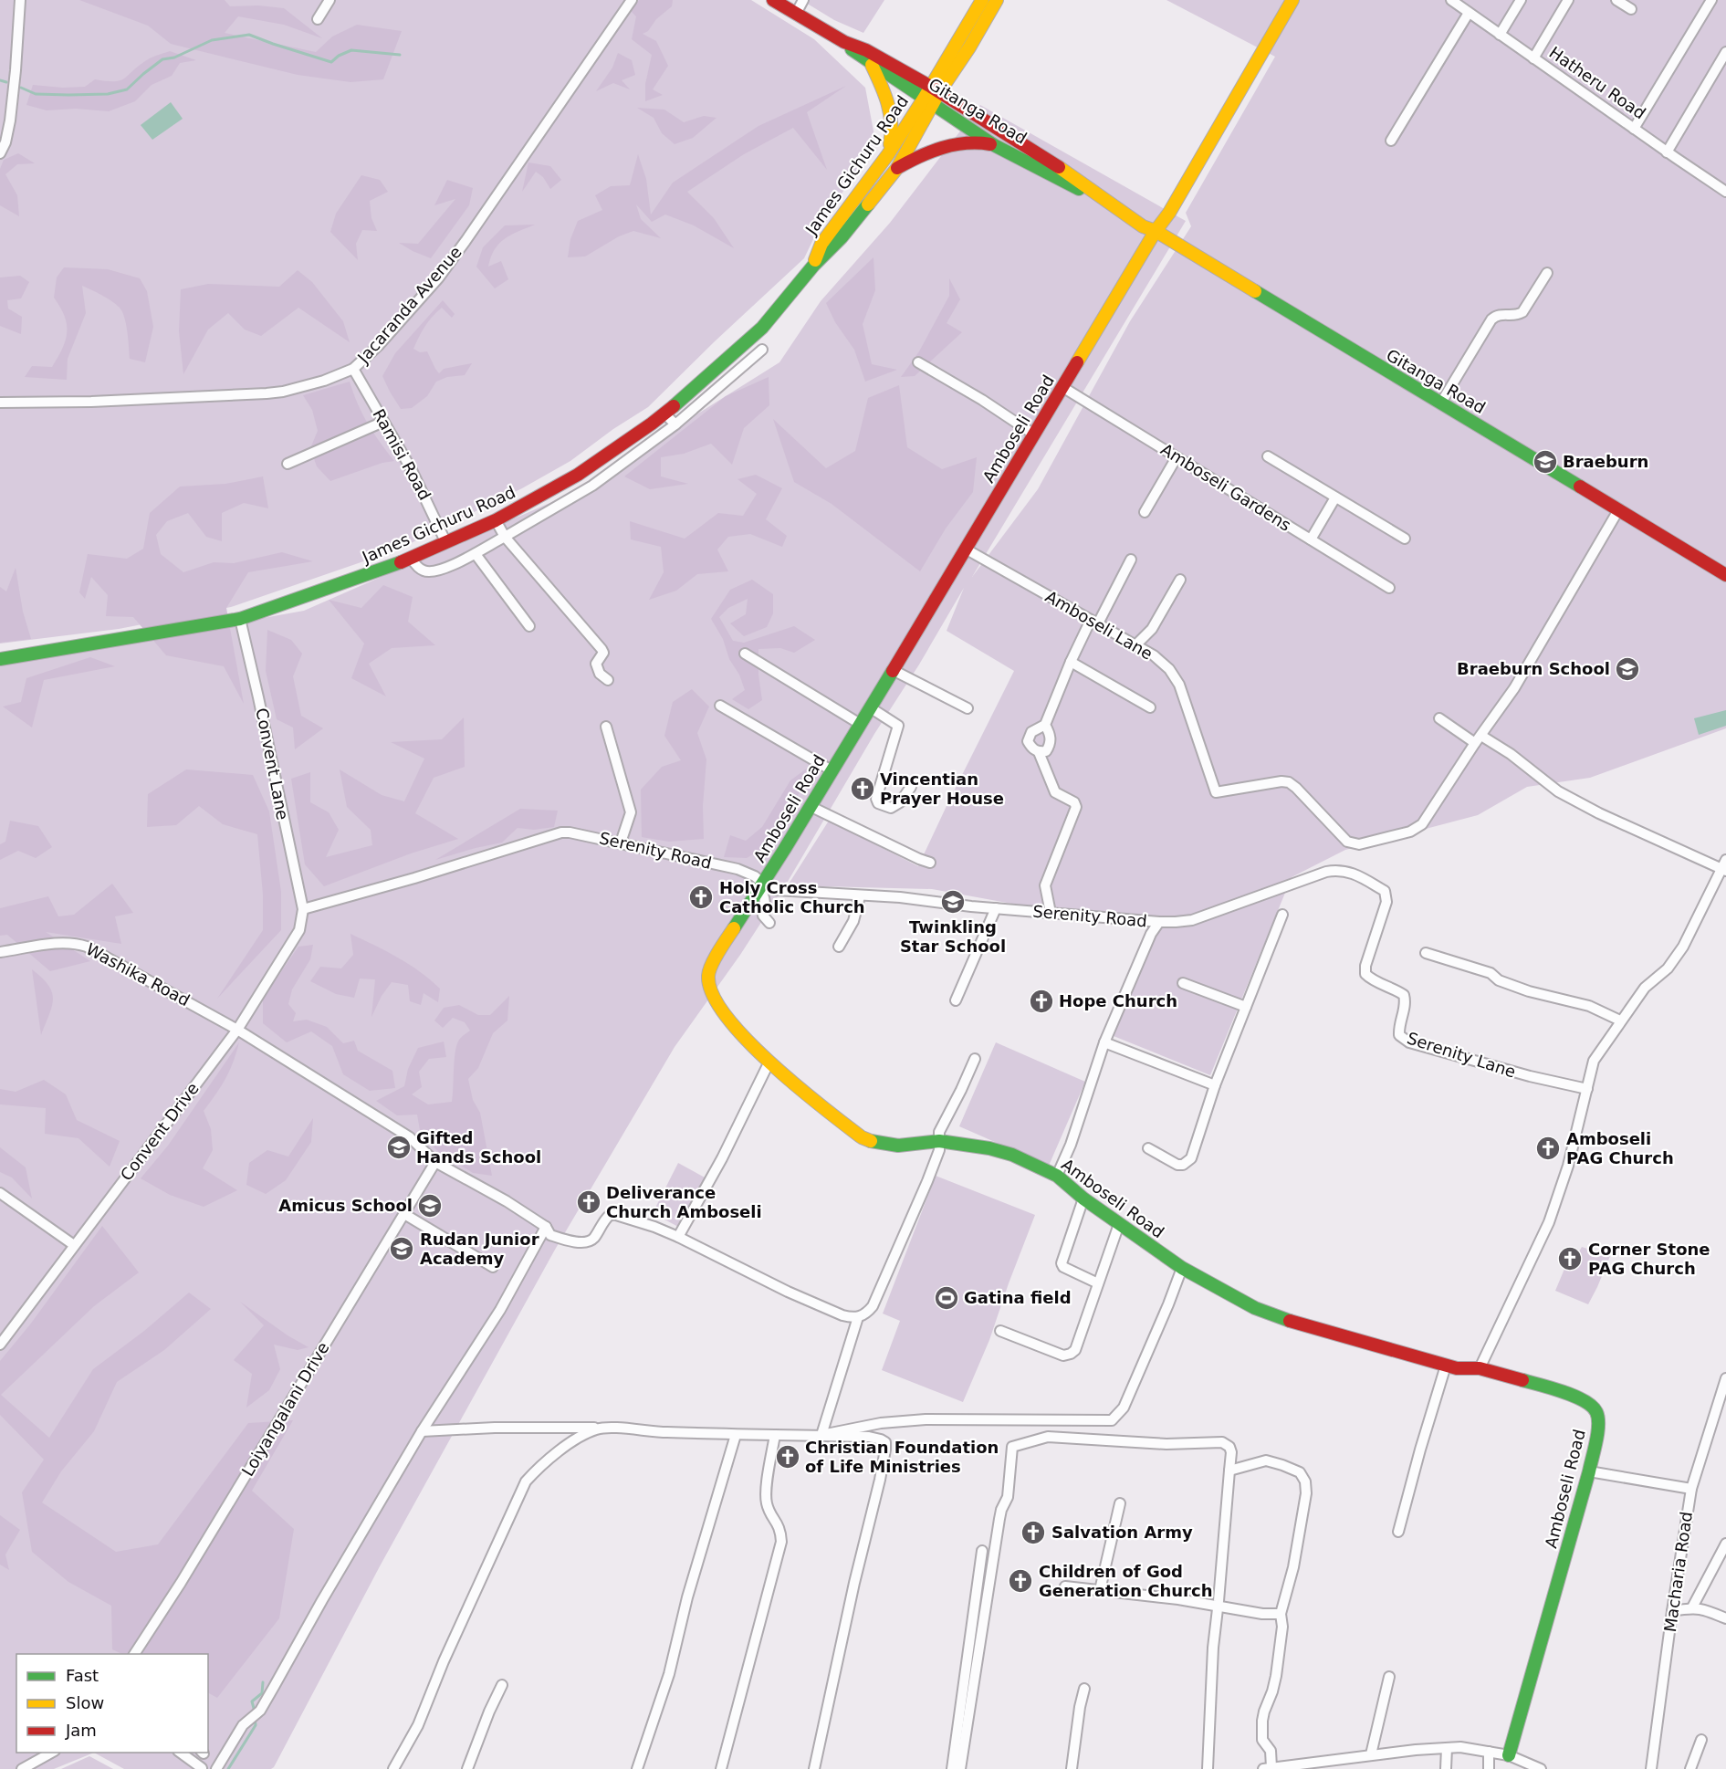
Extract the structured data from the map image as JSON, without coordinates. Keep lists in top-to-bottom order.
{
  "streets": {
    "main road": ["Gitanga Road", "James Gichuru Road", "Amboseli Road"],
    "street": [
      "Hatheru Road",
      "Jacaranda Avenue",
      "Ramisi Road",
      "Amboseli Gardens",
      "Amboseli Lane",
      "Convent Lane",
      "Serenity Road",
      "Washika Road",
      "Serenity Lane",
      "Convent Drive",
      "Loiyangalani Drive",
      "Macharia Road"
    ]
  },
  "crossings": [
    ["Gitanga Road", "James Gichuru Road"],
    ["Gitanga Road", "Amboseli Road"],
    ["James Gichuru Road", "Ramisi Road"],
    ["James Gichuru Road", "Convent Lane"],
    ["Jacaranda Avenue", "Ramisi Road"],
    ["Amboseli Road", "Amboseli Gardens"],
    ["Amboseli Road", "Amboseli Lane"],
    ["Amboseli Road", "Serenity Road"],
    ["Convent Lane", "Serenity Road"],
    ["Convent Lane", "Convent Drive"],
    ["Serenity Road", "Serenity Lane"],
    ["Serenity Road", "Convent Drive"],
    ["Washika Road", "Convent Drive"]
  ],
  "places": {
    "school or university": [
      "Braeburn",
      "Braeburn School",
      "Twinkling Star School",
      "Gifted Hands School",
      "Amicus School",
      "Rudan Junior Academy"
    ],
    "church": [
      "Vincentian Prayer House",
      "Holy Cross Catholic Church",
      "Hope Church",
      "Amboseli PAG Church",
      "Deliverance Church Amboseli",
      "Corner Stone PAG Church",
      "Christian Foundation of Life Ministries",
      "Salvation Army",
      "Children of God Generation Church"
    ],
    "sports": ["Gatina field"]
  },
  "legend": ["Fast", "Slow", "Jam"]
}
